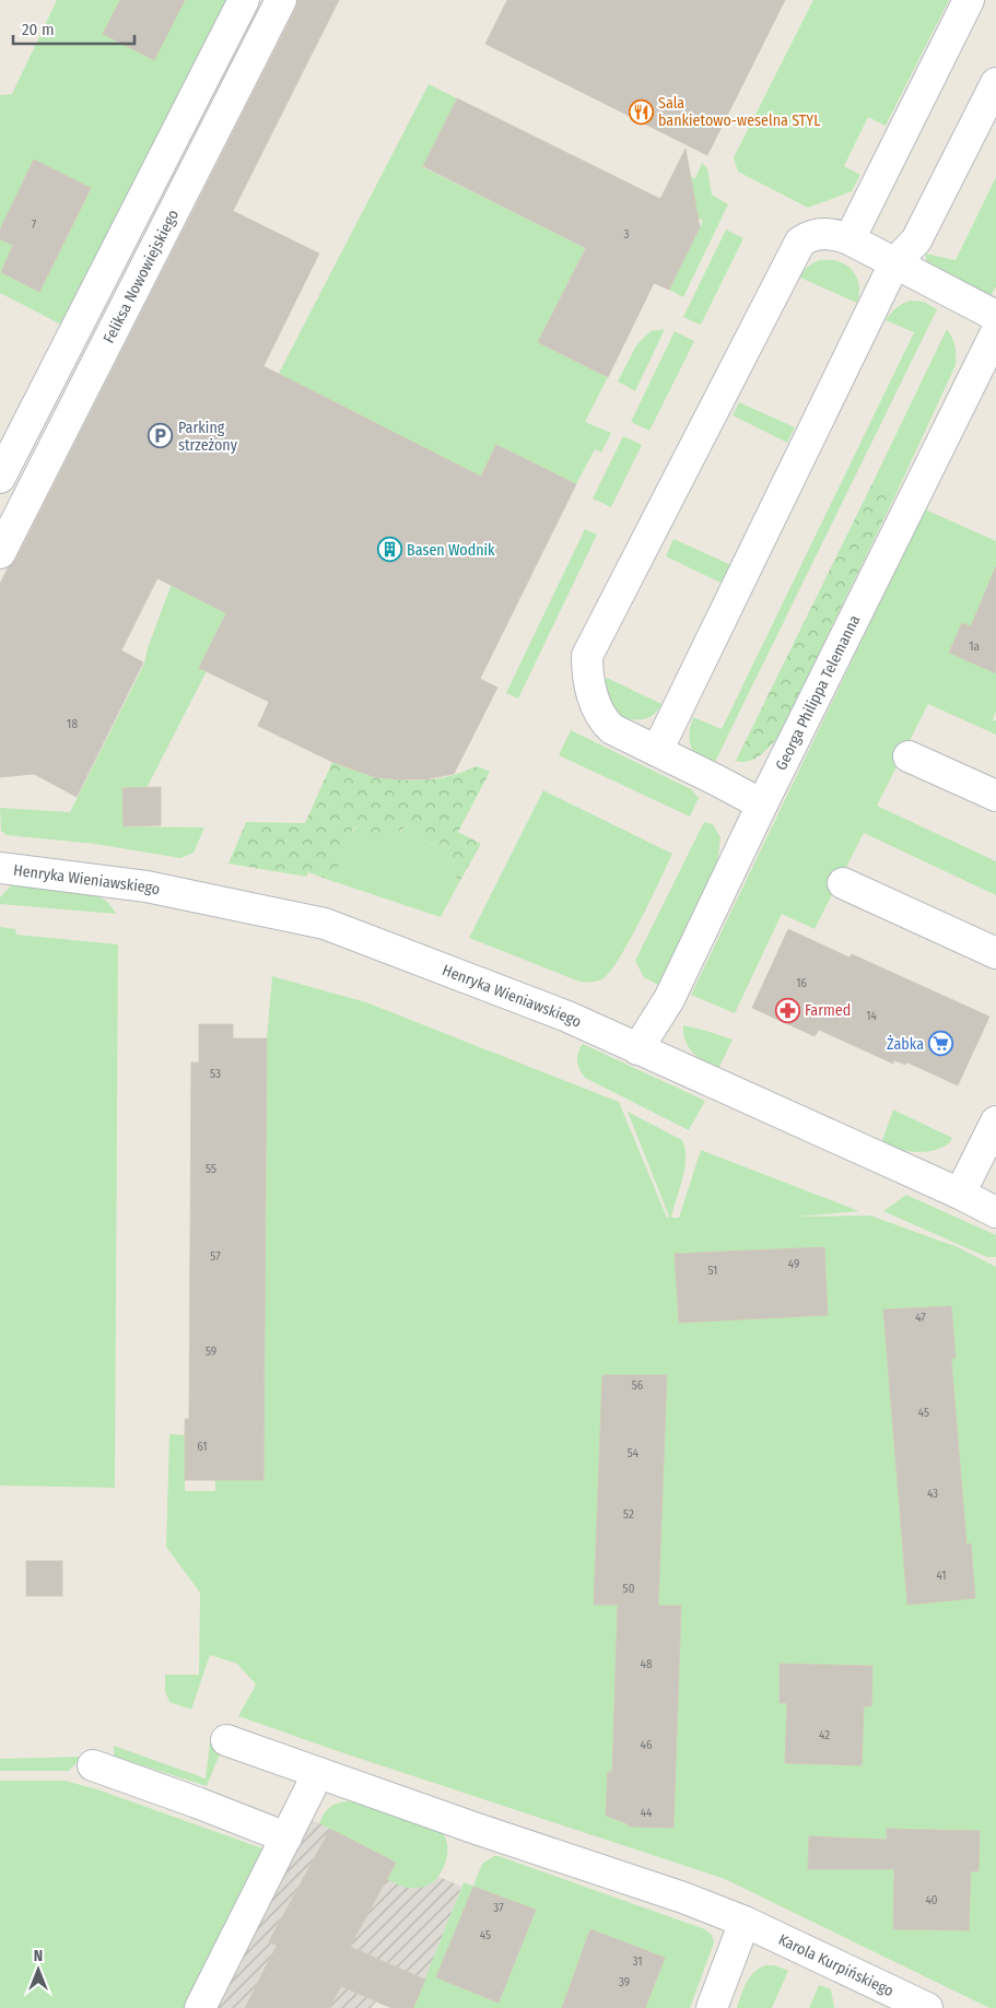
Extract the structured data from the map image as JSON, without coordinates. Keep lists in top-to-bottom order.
{
  "streets": {
    "street": [
      "Feliksa Nowowiejskiego",
      "Georga Philippa Telemanna",
      "Henryka Wieniawskiego",
      "Karola Kurpińskiego"
    ]
  },
  "crossings": [
    ["Georga Philippa Telemanna", "Henryka Wieniawskiego"]
  ],
  "places": {
    "restaurant": ["Sala bankietowo-weselna STYL"],
    "parking": ["Parking strzeżony"],
    "building": ["Basen Wodnik"],
    "pharmacy": ["Farmed"],
    "supermarket": ["Żabka"]
  },
  "house_numbers": [
    "7",
    "3",
    "1a",
    "18",
    "16",
    "14",
    "53",
    "55",
    "57",
    "49",
    "51",
    "47",
    "59",
    "56",
    "45",
    "61",
    "54",
    "43",
    "52",
    "41",
    "50",
    "48",
    "42",
    "46",
    "44",
    "40",
    "37",
    "45",
    "31",
    "39"
  ],
  "scale_bar": "20 m",
  "north": "top"
}
